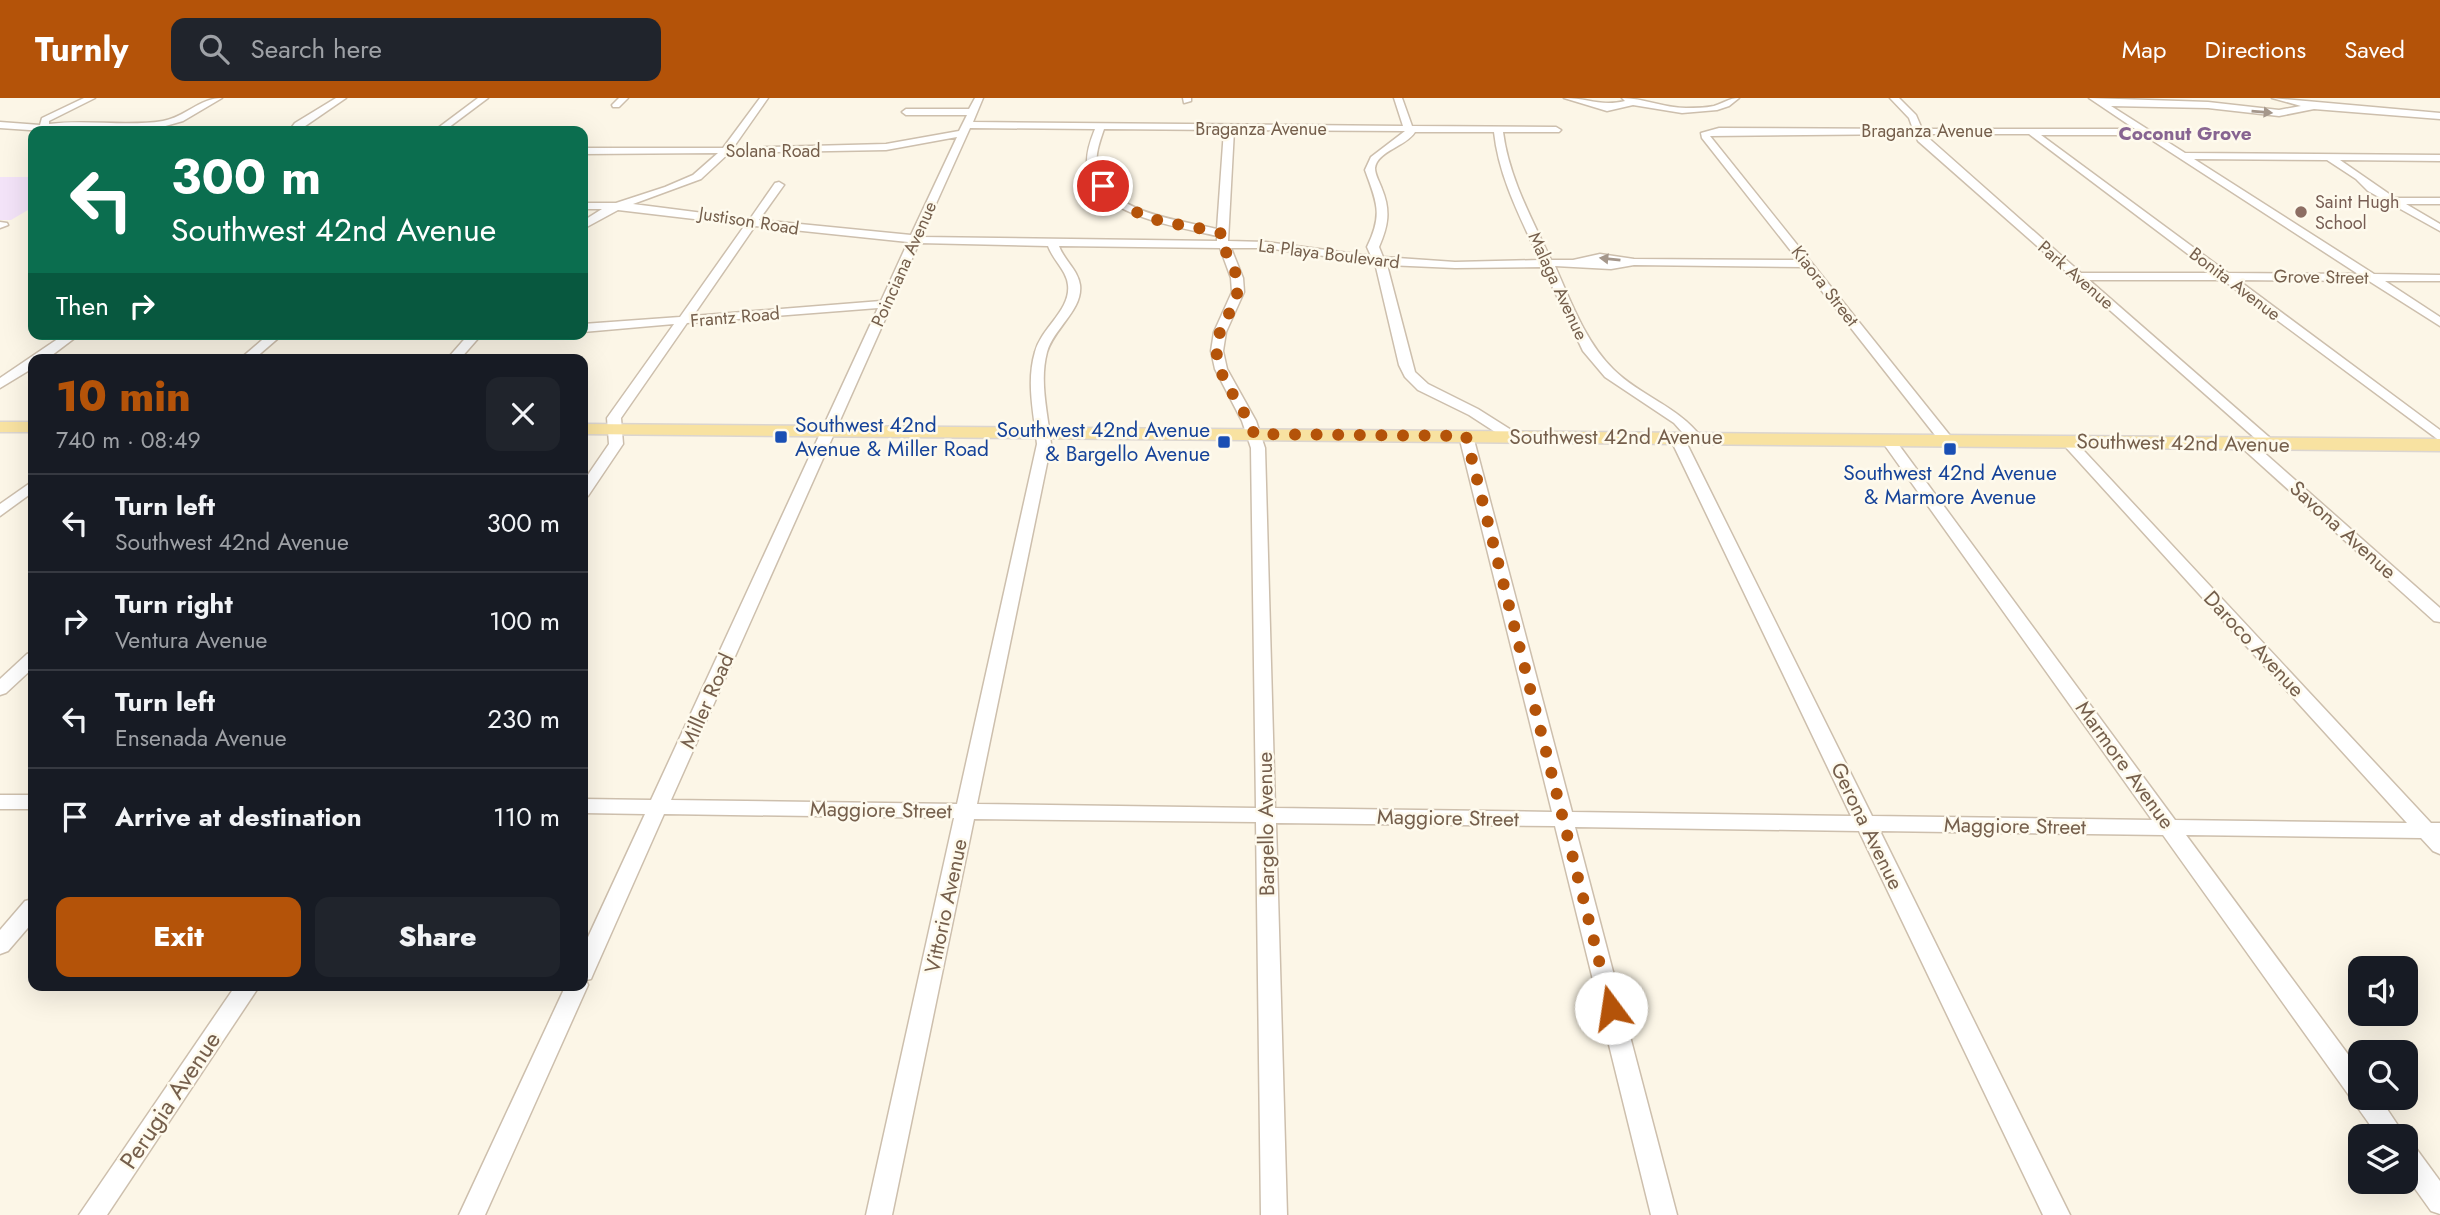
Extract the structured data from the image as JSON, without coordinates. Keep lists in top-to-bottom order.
{
  "streets": {
    "main road": ["Southwest 42nd Avenue"],
    "street": [
      "Braganza Avenue",
      "Solana Road",
      "Justison Road",
      "La Playa Boulevard",
      "Poinciana Avenue",
      "Park Avenue",
      "Grove Street",
      "Bonita Avenue",
      "Malaga Avenue",
      "Kiaora Street",
      "Frantz Road",
      "Savona Avenue",
      "Daroco Avenue",
      "Miller Road",
      "Marmore Avenue",
      "Maggiore Street",
      "Bargello Avenue",
      "Gerona Avenue",
      "Vittorio Avenue",
      "Perugia Avenue"
    ]
  },
  "crossings": [
    ["Braganza Avenue", "Solana Road"],
    ["Braganza Avenue", "Poinciana Avenue"],
    ["Braganza Avenue", "Park Avenue"],
    ["Braganza Avenue", "Bonita Avenue"],
    ["Braganza Avenue", "Malaga Avenue"],
    ["Braganza Avenue", "Kiaora Street"],
    ["Solana Road", "Poinciana Avenue"],
    ["Justison Road", "La Playa Boulevard"],
    ["Justison Road", "Poinciana Avenue"],
    ["La Playa Boulevard", "Poinciana Avenue"],
    ["La Playa Boulevard", "Malaga Avenue"],
    ["La Playa Boulevard", "Kiaora Street"],
    ["La Playa Boulevard", "Bargello Avenue"],
    ["La Playa Boulevard", "Vittorio Avenue"],
    ["Poinciana Avenue", "Frantz Road"],
    ["Poinciana Avenue", "Southwest 42nd Avenue"],
    ["Poinciana Avenue", "Miller Road"],
    ["Park Avenue", "Grove Street"],
    ["Park Avenue", "Southwest 42nd Avenue"],
    ["Grove Street", "Bonita Avenue"],
    ["Bonita Avenue", "Southwest 42nd Avenue"],
    ["Malaga Avenue", "Southwest 42nd Avenue"],
    ["Malaga Avenue", "Gerona Avenue"],
    ["Kiaora Street", "Southwest 42nd Avenue"],
    ["Southwest 42nd Avenue", "Savona Avenue"],
    ["Southwest 42nd Avenue", "Daroco Avenue"],
    ["Southwest 42nd Avenue", "Miller Road"],
    ["Southwest 42nd Avenue", "Marmore Avenue"],
    ["Southwest 42nd Avenue", "Bargello Avenue"],
    ["Southwest 42nd Avenue", "Gerona Avenue"],
    ["Southwest 42nd Avenue", "Vittorio Avenue"],
    ["Daroco Avenue", "Maggiore Street"],
    ["Miller Road", "Maggiore Street"],
    ["Marmore Avenue", "Maggiore Street"],
    ["Maggiore Street", "Bargello Avenue"],
    ["Maggiore Street", "Gerona Avenue"],
    ["Maggiore Street", "Vittorio Avenue"]
  ],
  "districts": ["Coconut Grove"],
  "places": {
    "other": ["Saint Hugh School"],
    "transit": ["Southwest 42nd Avenue & Miller Road", "Southwest 42nd Avenue & Bargello Avenue", "Southwest 42nd Avenue & Marmore Avenue"]
  },
  "page": {
    "header": "Turnly",
    "search": "Search here",
    "nav": ["Map", "Directions", "Saved"],
    "turn": ["300 m", "Southwest 42nd Avenue"],
    "then": "Then",
    "heading": ["10 min", "740 m · 08:49"],
    "list": [
      {
        "name": "Turn left",
        "note": "Southwest 42nd Avenue",
        "value": "300 m"
      },
      {
        "name": "Turn right",
        "note": "Ventura Avenue",
        "value": "100 m"
      },
      {
        "name": "Turn left",
        "note": "Ensenada Avenue",
        "value": "230 m"
      },
      {
        "name": "Arrive at destination",
        "value": "110 m"
      }
    ],
    "buttons": ["Exit", "Share"]
  }
}
